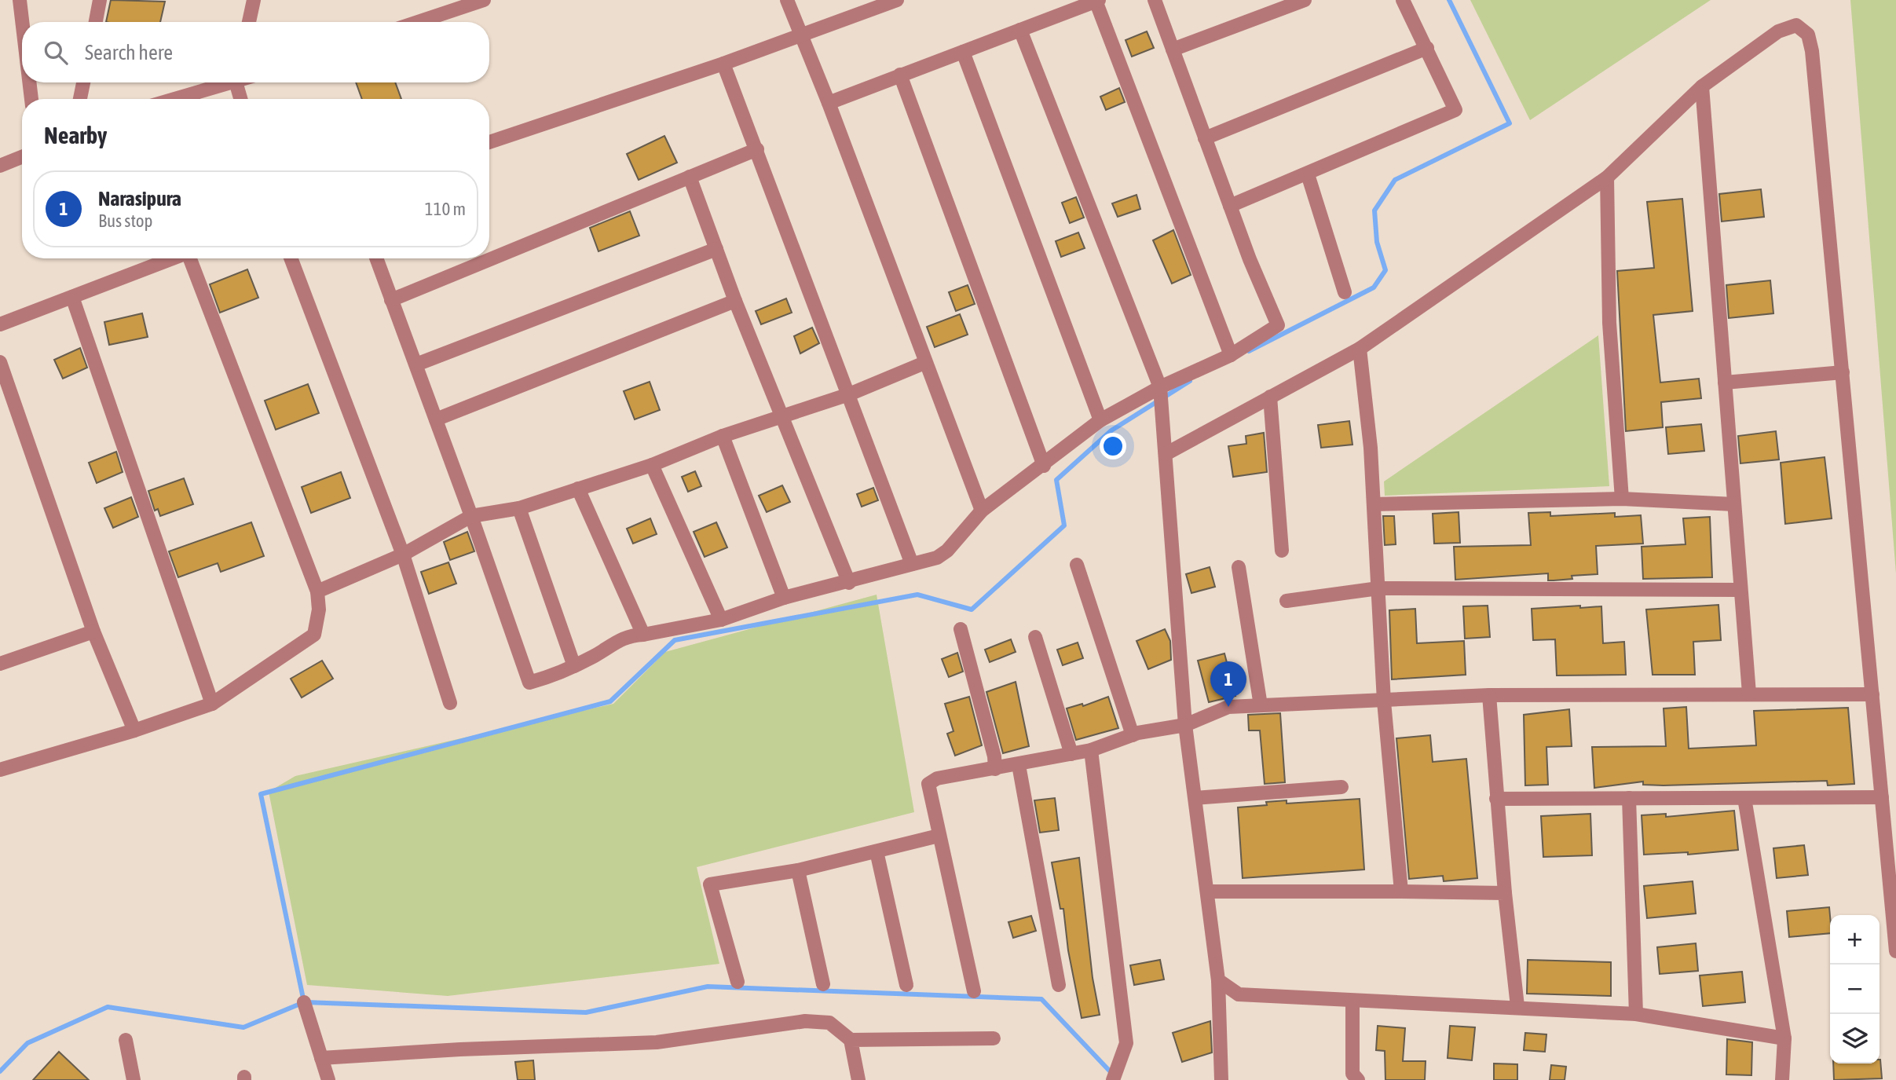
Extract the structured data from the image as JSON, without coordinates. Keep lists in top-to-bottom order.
{
  "page": {
    "search": "Search here",
    "heading": "Nearby",
    "list": [
      {
        "mark": "1",
        "name": "Narasipura",
        "note": "Bus stop",
        "value": "110 m"
      }
    ],
    "pins": "1",
    "map_buttons": ["+", "−"]
  }
}
